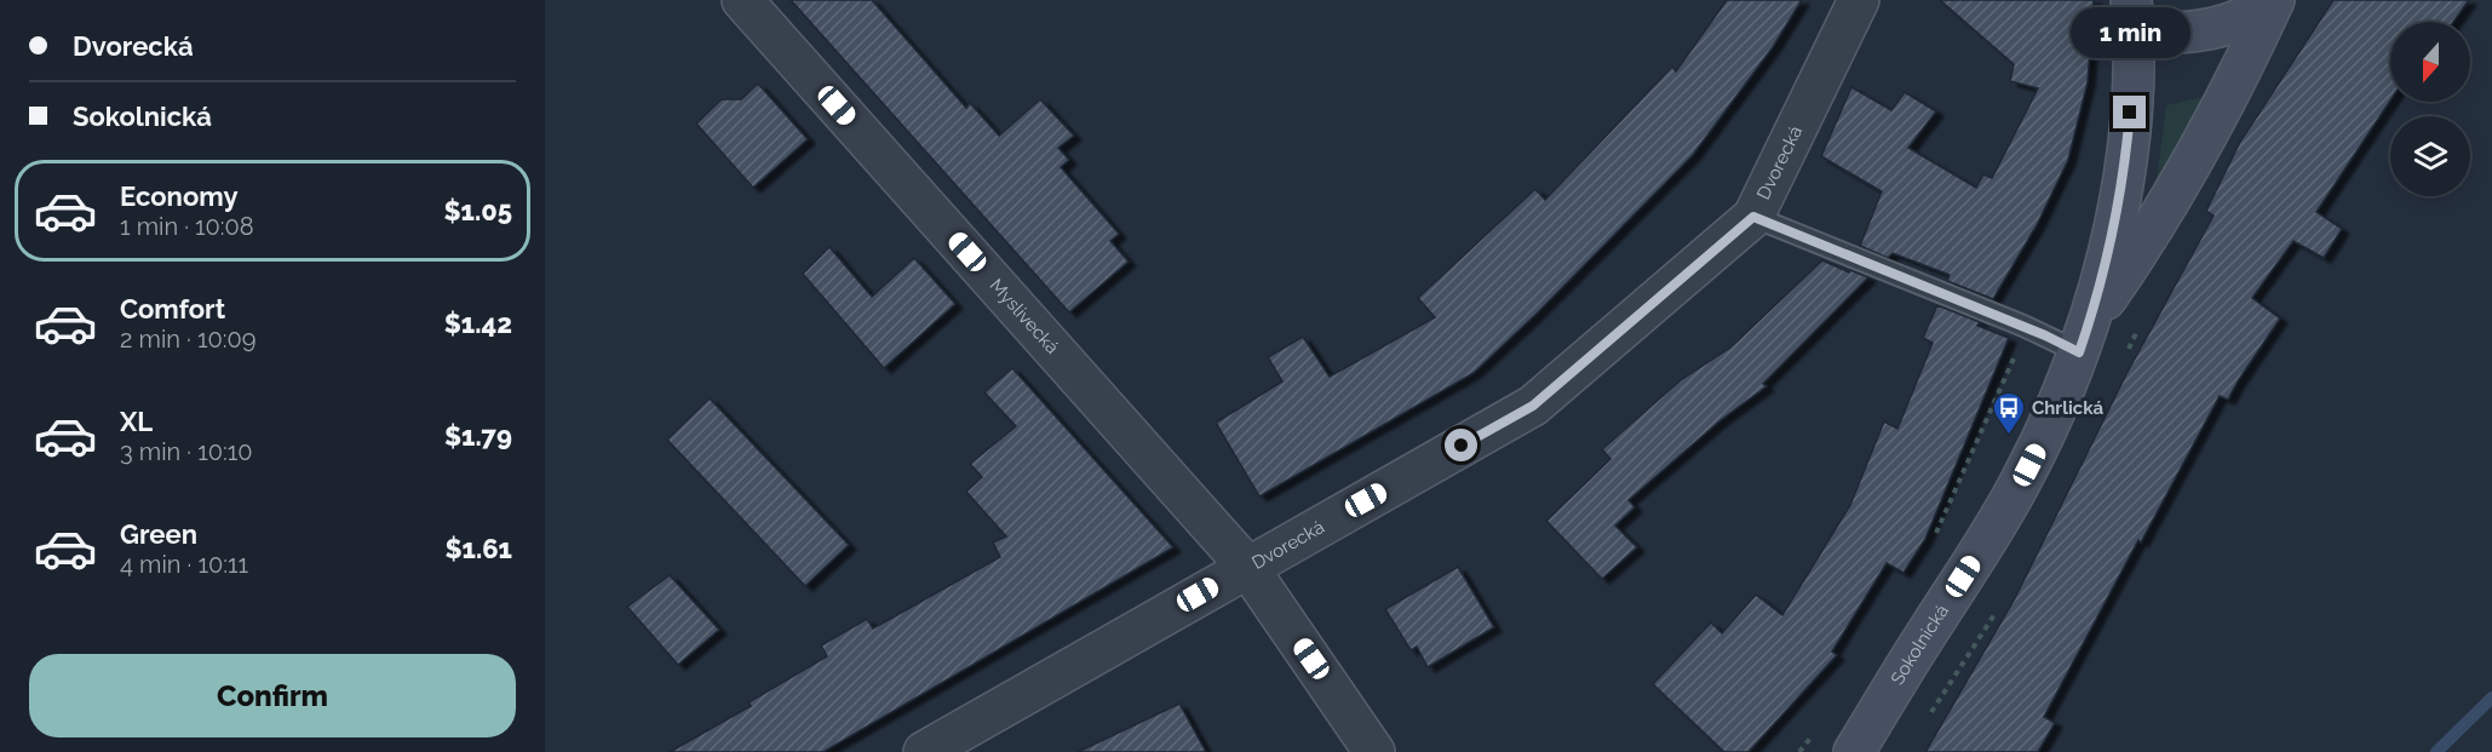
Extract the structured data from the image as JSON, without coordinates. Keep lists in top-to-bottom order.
{
  "streets": {
    "main road": ["Sokolnická"],
    "street": ["Dvorecká", "Myslivecká"]
  },
  "crossings": [
    ["Dvorecká", "Myslivecká"]
  ],
  "places": {
    "bus stop": ["Chrlická"]
  },
  "north": "bottom",
  "page": {
    "banner": ["Dvorecká", "Sokolnická"],
    "bubble": "1 min",
    "list": [
      {
        "name": "Economy",
        "note": "1 min · 10:08",
        "value": "$1.05"
      },
      {
        "name": "Comfort",
        "note": "2 min · 10:09",
        "value": "$1.42"
      },
      {
        "name": "XL",
        "note": "3 min · 10:10",
        "value": "$1.79"
      },
      {
        "name": "Green",
        "note": "4 min · 10:11",
        "value": "$1.61"
      }
    ],
    "buttons": "Confirm"
  }
}
